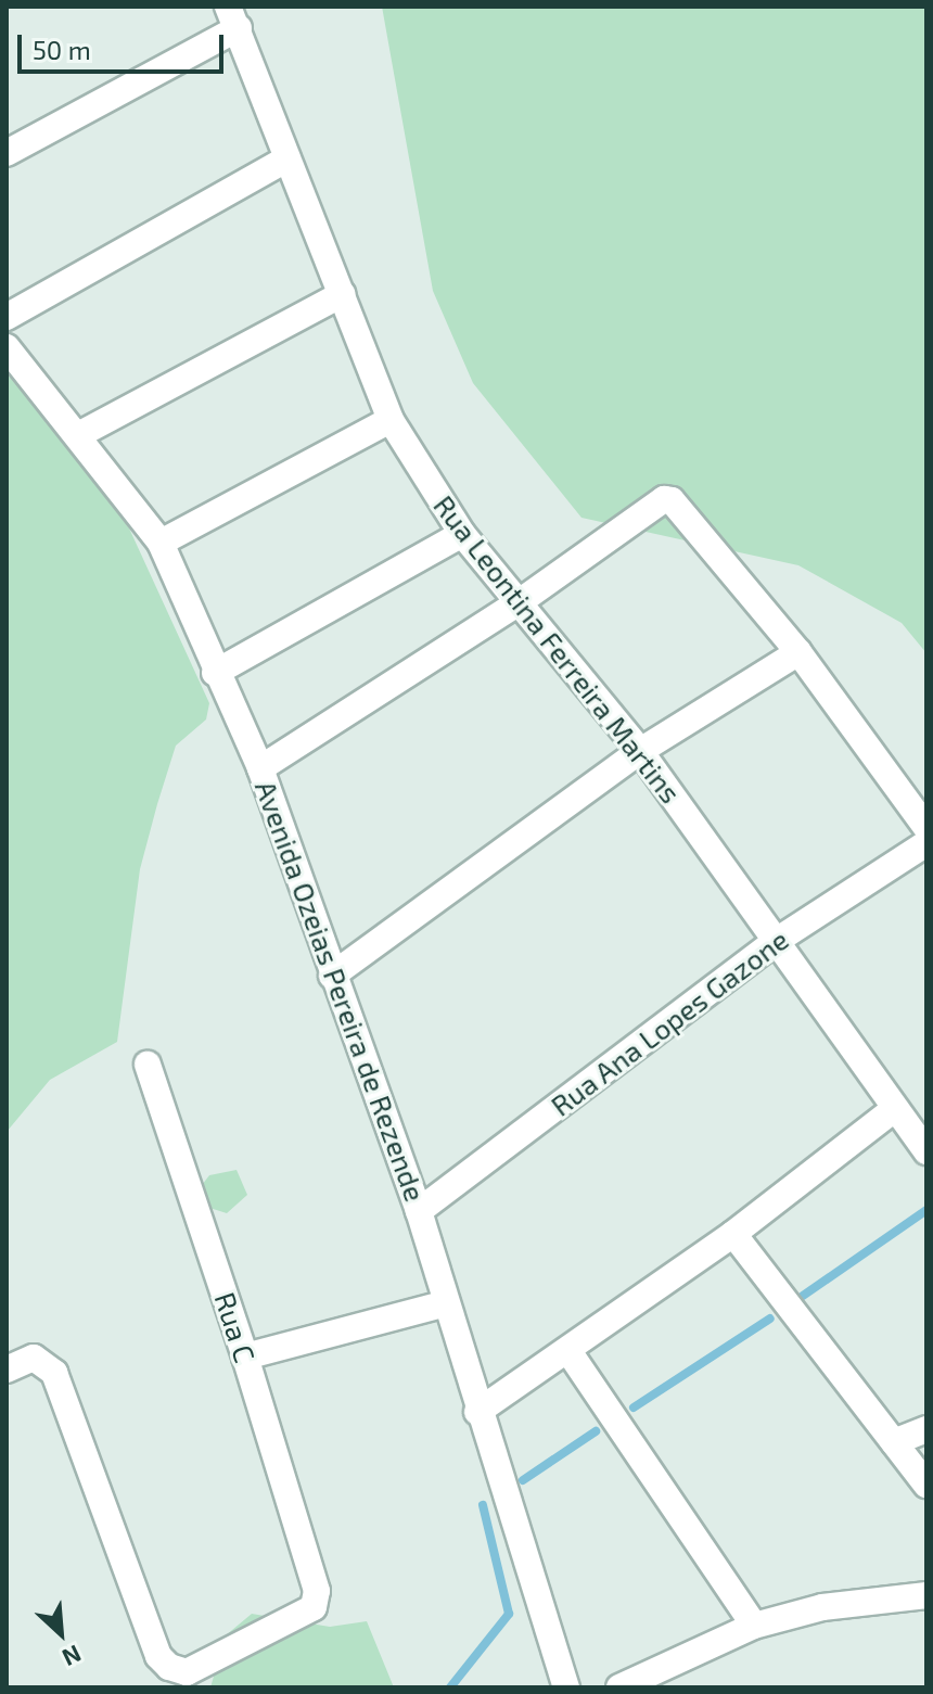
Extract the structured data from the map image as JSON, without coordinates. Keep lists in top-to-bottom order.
{
  "streets": {
    "street": [
      "Rua Leontina Ferreira Martins",
      "Avenida Ozeias Pereira de Rezende",
      "Rua Ana Lopes Gazone",
      "Rua C"
    ]
  },
  "crossings": [
    ["Rua Leontina Ferreira Martins", "Rua Ana Lopes Gazone"],
    ["Avenida Ozeias Pereira de Rezende", "Rua Ana Lopes Gazone"]
  ],
  "scale_bar": "50 m",
  "north": "bottom right"
}
